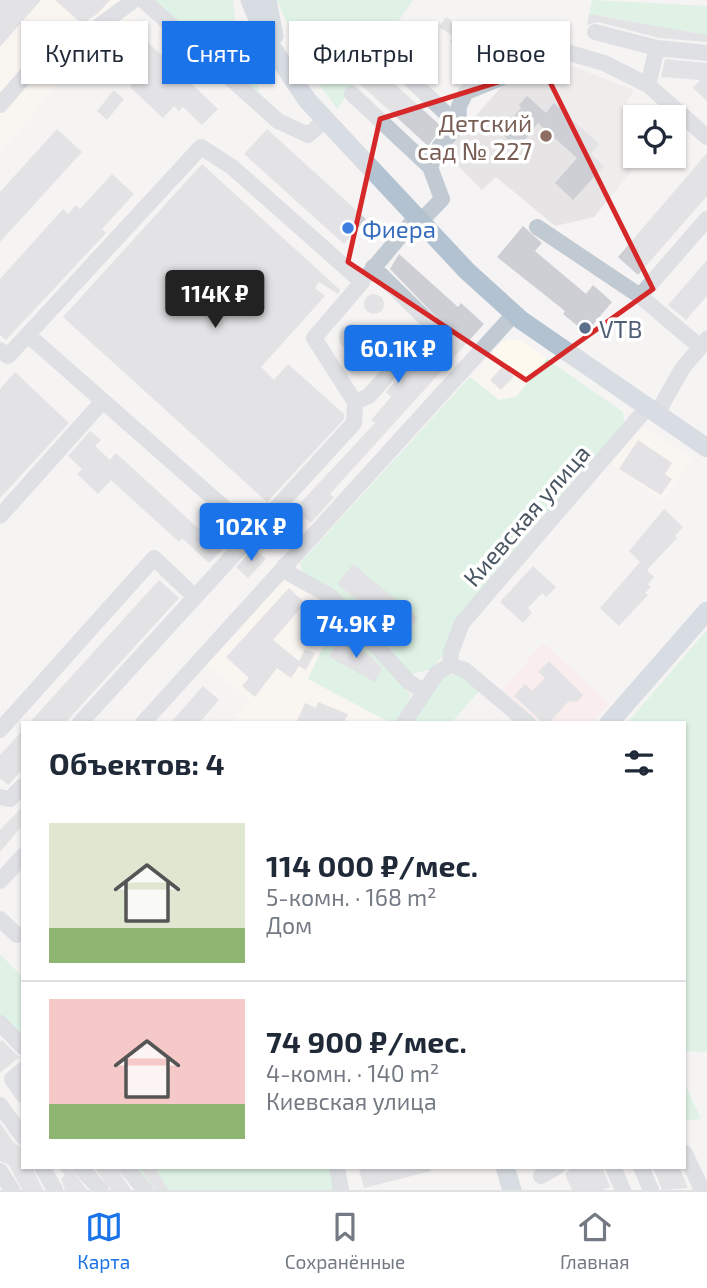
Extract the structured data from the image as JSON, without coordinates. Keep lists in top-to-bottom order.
{
  "streets": {
    "street": ["Киевская улица"]
  },
  "places": ["Детский сад № 227", "Фиера", "VTB"],
  "page": {
    "chip": [
      "Купить",
      "Снять",
      "Фильтры",
      "Новое"
    ],
    "price": [
      "114K ₽",
      "60.1K ₽",
      "102K ₽",
      "74.9K ₽"
    ],
    "heading": "Объектов: 4",
    "list": [
      {
        "name": "114 000 ₽/мес.",
        "note": "5-комн. · 168 m² · Дом"
      },
      {
        "name": "74 900 ₽/мес.",
        "note": "4-комн. · 140 m² · Киевская улица"
      }
    ],
    "tabs": ["Карта", "Сохранённые", "Главная"]
  }
}
